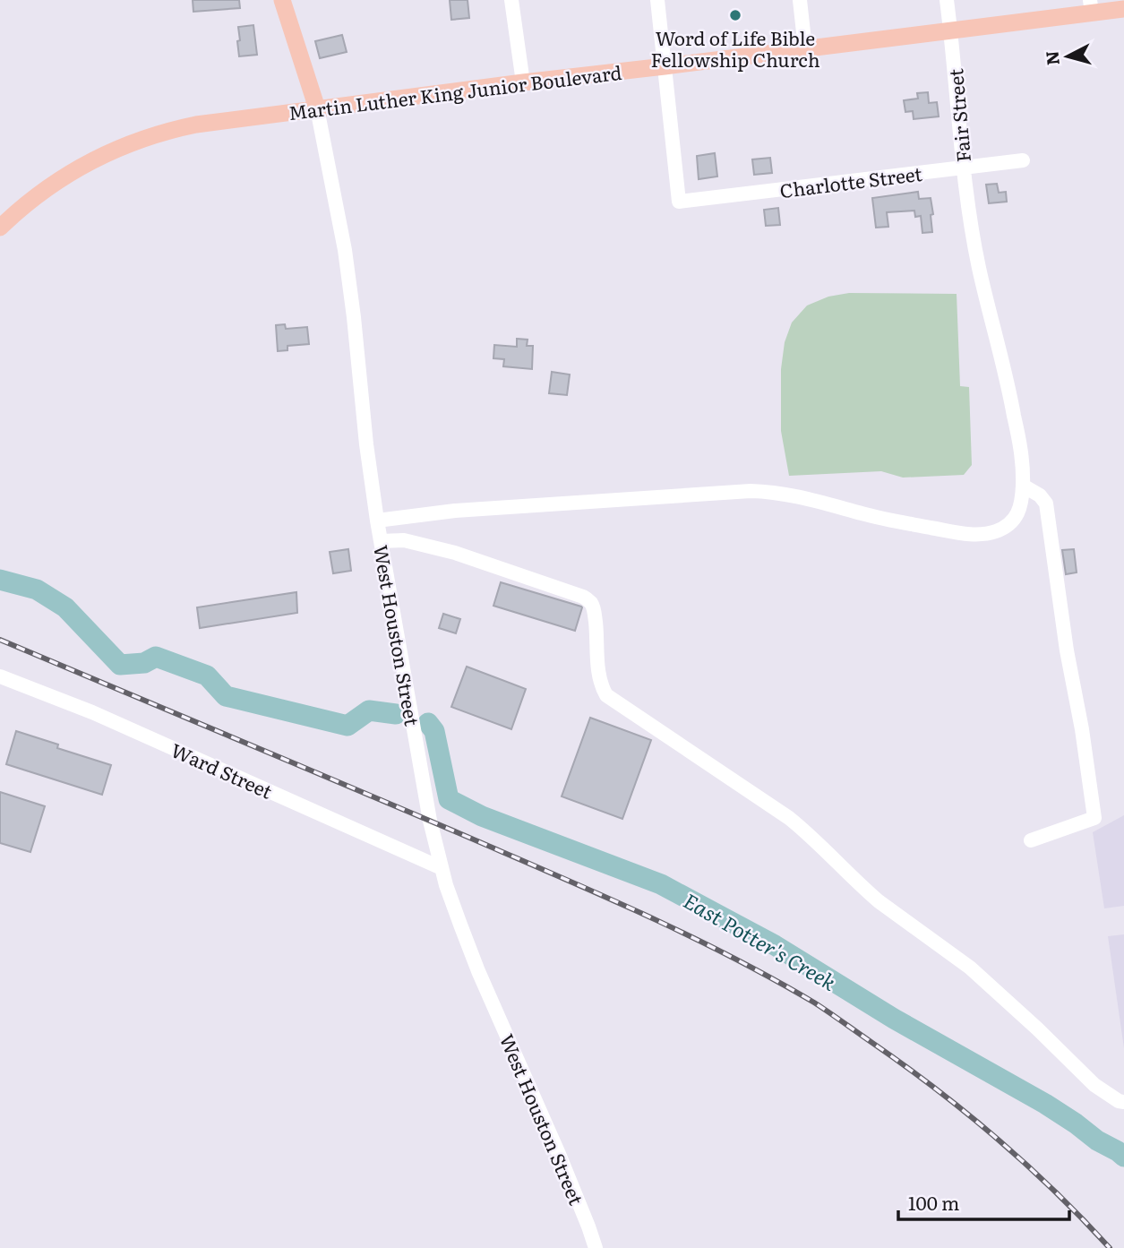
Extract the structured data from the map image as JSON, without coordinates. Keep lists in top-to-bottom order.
{
  "streets": {
    "main road": ["Martin Luther King Junior Boulevard", "West Houston Street"],
    "street": ["Fair Street", "Charlotte Street", "Ward Street"]
  },
  "crossings": [
    ["Martin Luther King Junior Boulevard", "Fair Street"],
    ["Martin Luther King Junior Boulevard", "Charlotte Street"],
    ["Martin Luther King Junior Boulevard", "West Houston Street"],
    ["Fair Street", "Charlotte Street"],
    ["Fair Street", "West Houston Street"],
    ["West Houston Street", "Ward Street"]
  ],
  "water": ["East Potter's Creek"],
  "places": ["Word of Life Bible Fellowship Church"],
  "scale_bar": "100 m",
  "north": "left"
}
